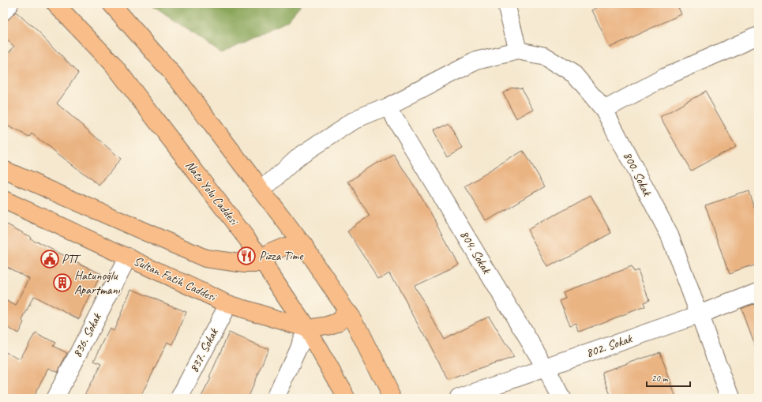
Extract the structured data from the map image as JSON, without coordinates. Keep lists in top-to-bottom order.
{
  "streets": {
    "main road": ["Nato Yolu Caddesi", "Sultan Fatih Caddesi"],
    "street": [
      "800. Sokak",
      "804. Sokak",
      "836. Sokak",
      "802. Sokak",
      "837. Sokak"
    ]
  },
  "crossings": [
    ["800. Sokak", "802. Sokak"],
    ["Nato Yolu Caddesi", "Sultan Fatih Caddesi"],
    ["804. Sokak", "802. Sokak"],
    ["Sultan Fatih Caddesi", "836. Sokak"],
    ["Sultan Fatih Caddesi", "837. Sokak"]
  ],
  "places": {
    "restaurant": ["Pizza Time"],
    "public building": ["PTT"],
    "building": ["Hatunoğlu Apartmanı"]
  },
  "scale_bar": "20 m"
}
